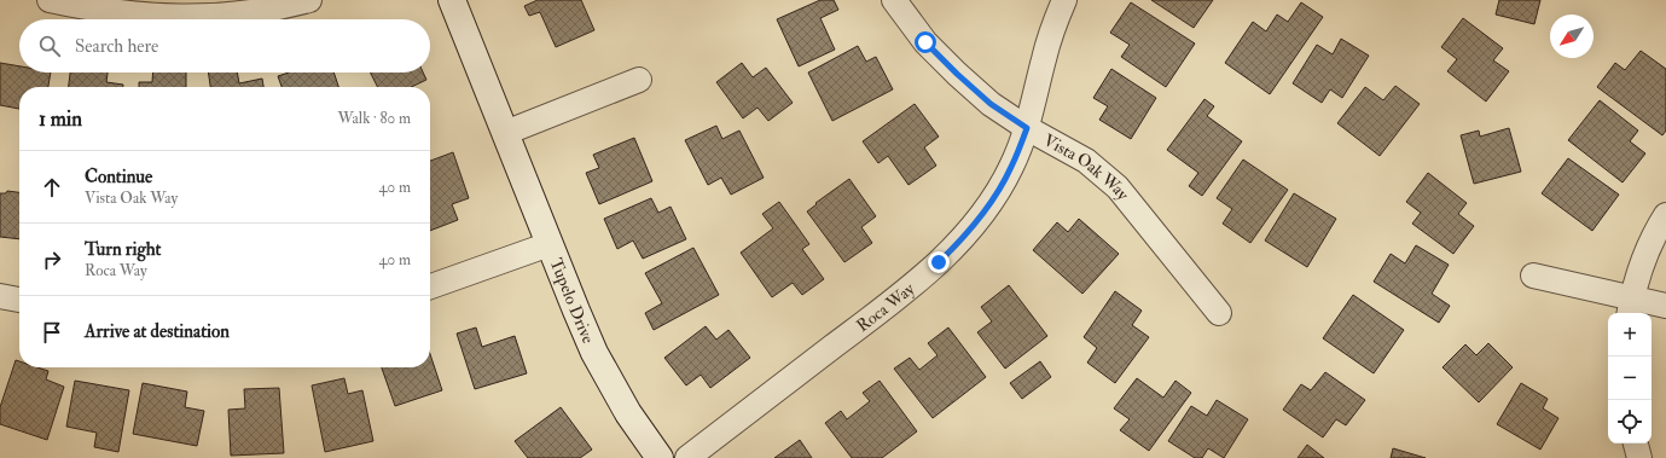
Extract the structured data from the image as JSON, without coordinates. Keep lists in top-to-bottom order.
{
  "streets": {
    "street": ["Vista Oak Way", "Tupelo Drive", "Roca Way"]
  },
  "crossings": [
    ["Vista Oak Way", "Roca Way"]
  ],
  "north": "bottom left",
  "page": {
    "search": "Search here",
    "heading": ["1 min", "Walk · 80 m"],
    "list": [
      ["Continue", "Vista Oak Way", "40 m"],
      ["Turn right", "Roca Way", "40 m"],
      "Arrive at destination"
    ],
    "map_buttons": ["+", "−"]
  }
}
